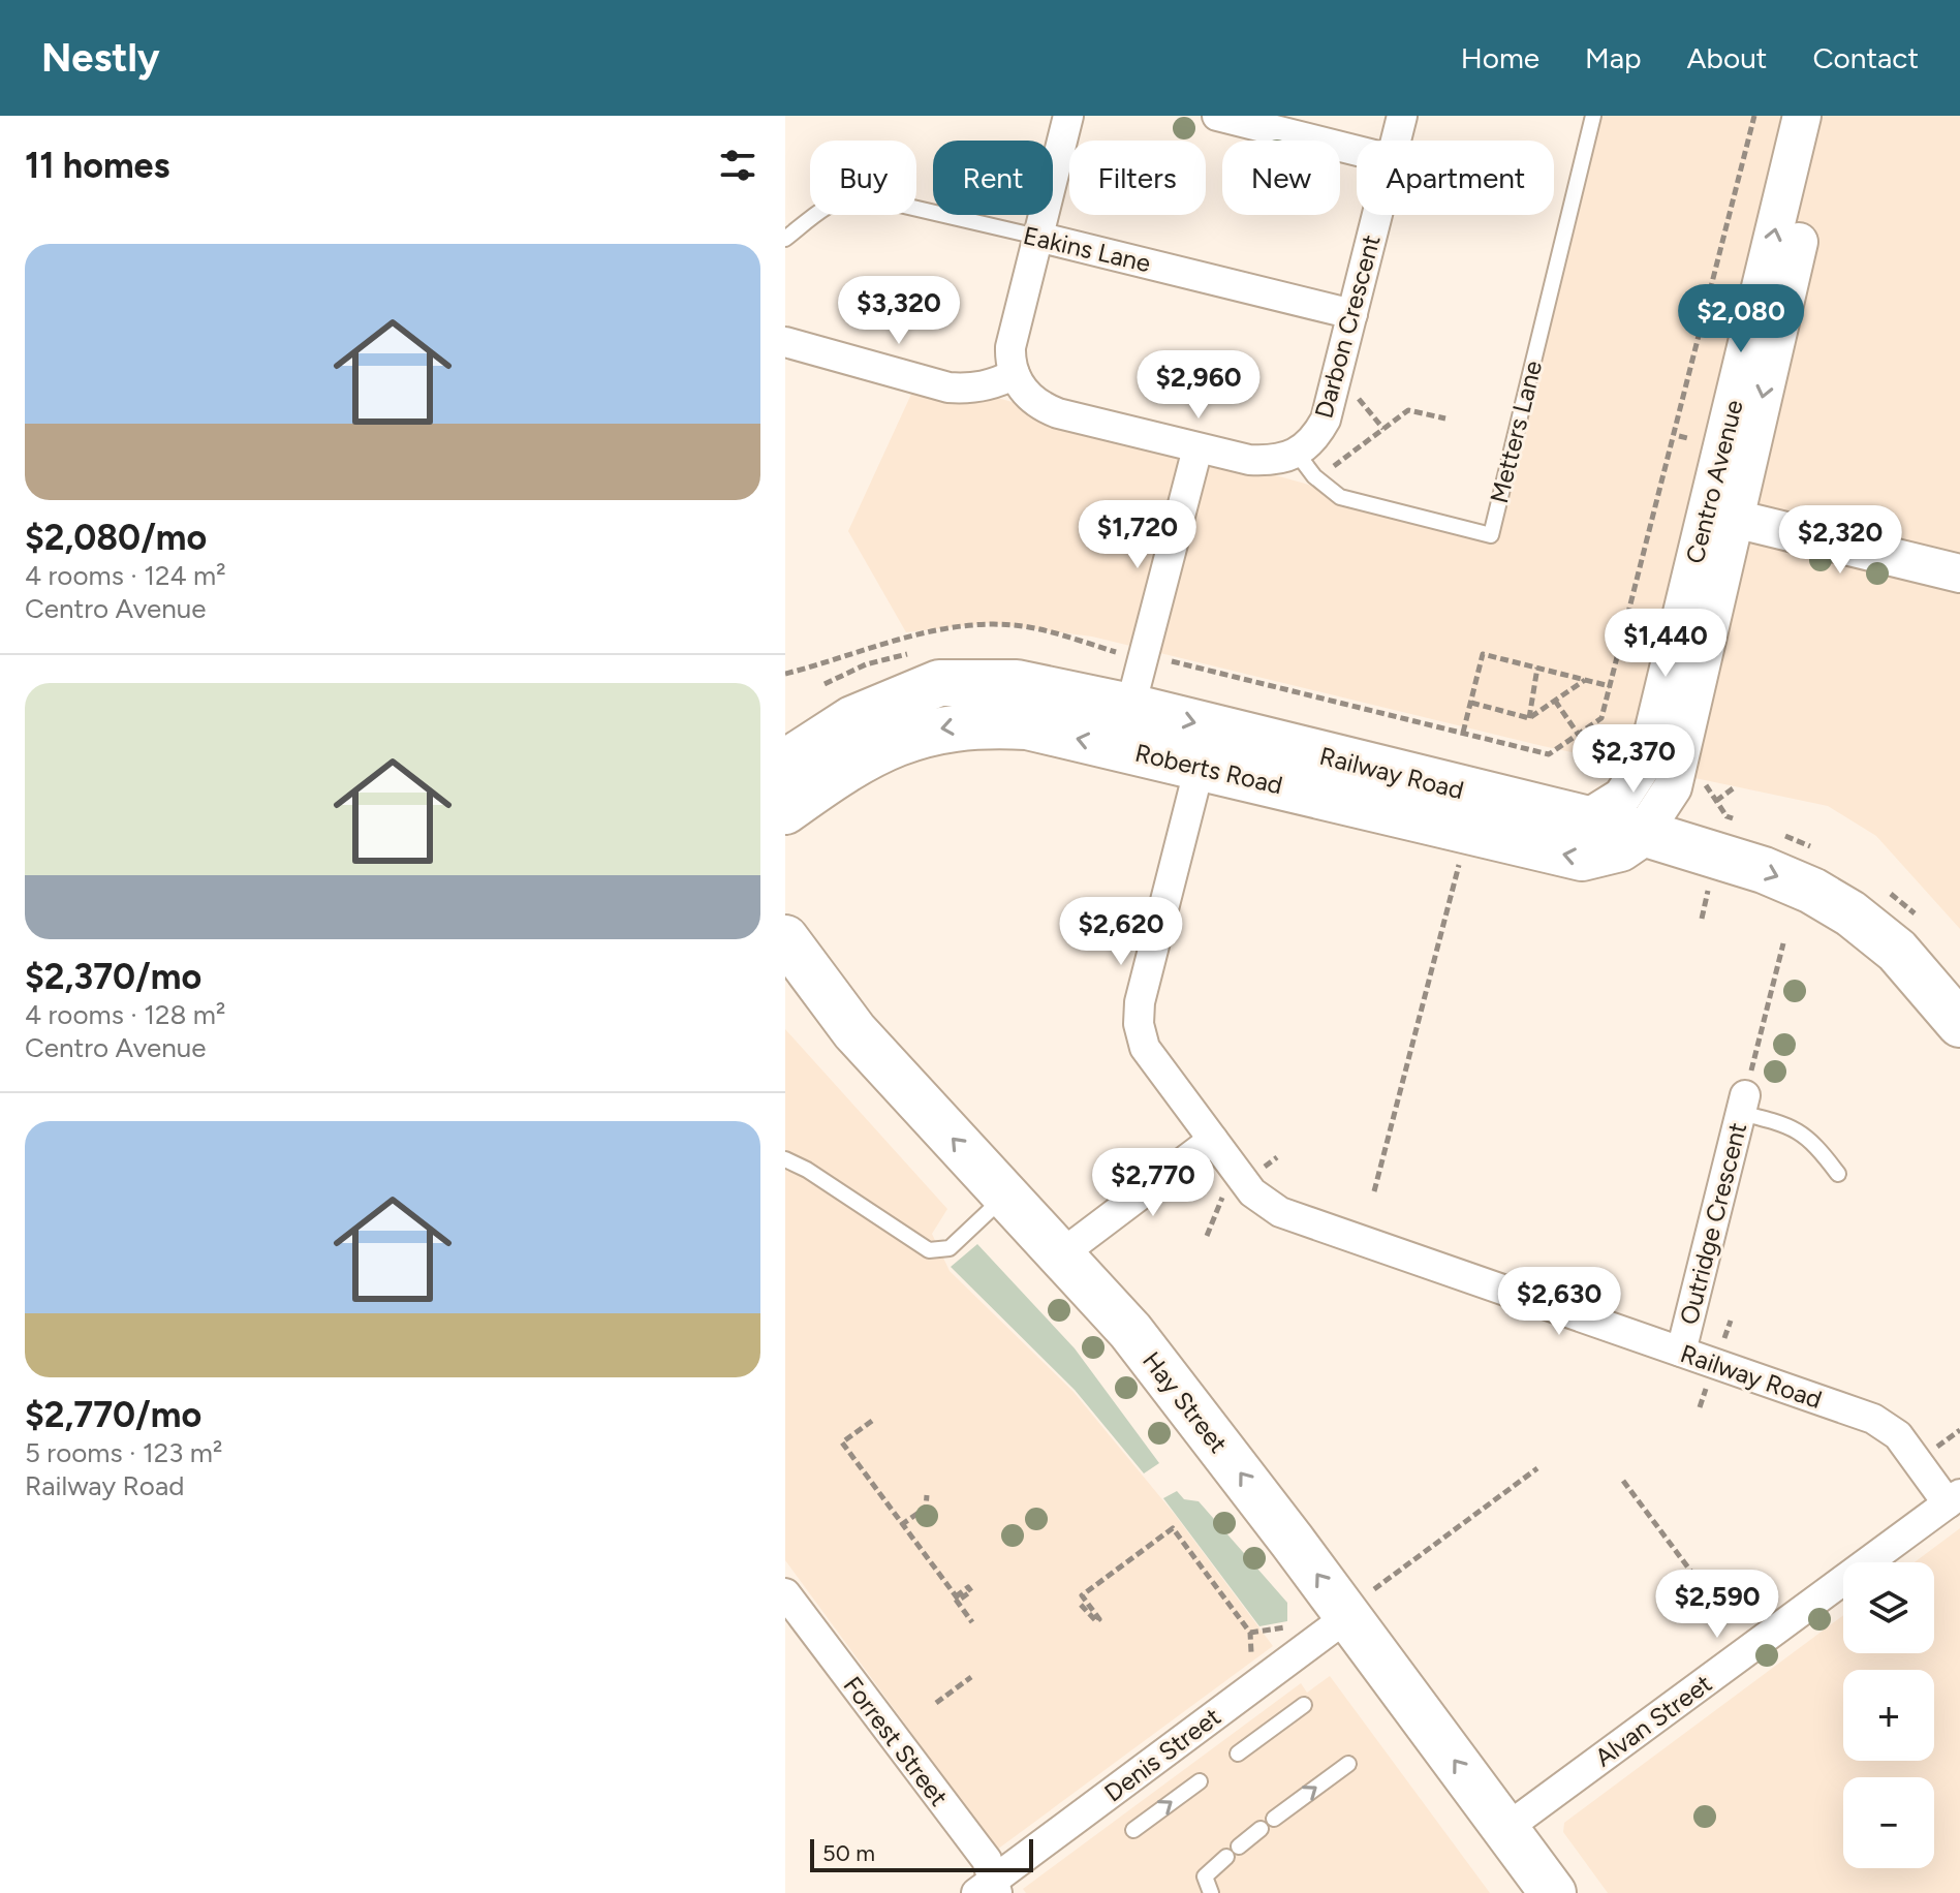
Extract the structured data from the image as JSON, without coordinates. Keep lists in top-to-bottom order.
{
  "streets": {
    "main road": ["Roberts Road", "Railway Road", "Hay Street"],
    "street": [
      "Eakins Lane",
      "Darbon Crescent",
      "Centro Avenue",
      "Outridge Crescent",
      "Alvan Street",
      "Forrest Street",
      "Denis Street"
    ],
    "lane": ["Metters Lane"]
  },
  "crossings": [
    ["Eakins Lane", "Darbon Crescent"],
    ["Darbon Crescent", "Metters Lane"],
    ["Centro Avenue", "Roberts Road"],
    ["Centro Avenue", "Railway Road"],
    ["Roberts Road", "Railway Road"],
    ["Railway Road", "Outridge Crescent"],
    ["Railway Road", "Alvan Street"],
    ["Hay Street", "Alvan Street"],
    ["Hay Street", "Denis Street"],
    ["Forrest Street", "Denis Street"]
  ],
  "one_way": ["Roberts Road", "Hay Street"],
  "scale_bar": "50 m",
  "page": {
    "header": "Nestly",
    "nav": [
      "Home",
      "Map",
      "About",
      "Contact"
    ],
    "heading": "11 homes",
    "chip": [
      "Buy",
      "Rent",
      "Filters",
      "New",
      "Apartment"
    ],
    "list": [
      {
        "name": "$2,080/mo",
        "note": "4 rooms · 124 m² · Centro Avenue"
      },
      {
        "name": "$2,370/mo",
        "note": "4 rooms · 128 m² · Centro Avenue"
      },
      {
        "name": "$2,770/mo",
        "note": "5 rooms · 123 m² · Railway Road"
      }
    ],
    "price": [
      "$3,320",
      "$2,080",
      "$2,960",
      "$1,720",
      "$2,320",
      "$1,440",
      "$2,370",
      "$2,620",
      "$2,770",
      "$2,630",
      "$2,590"
    ],
    "map_buttons": ["+", "−"],
    "scale": "50 m"
  }
}
